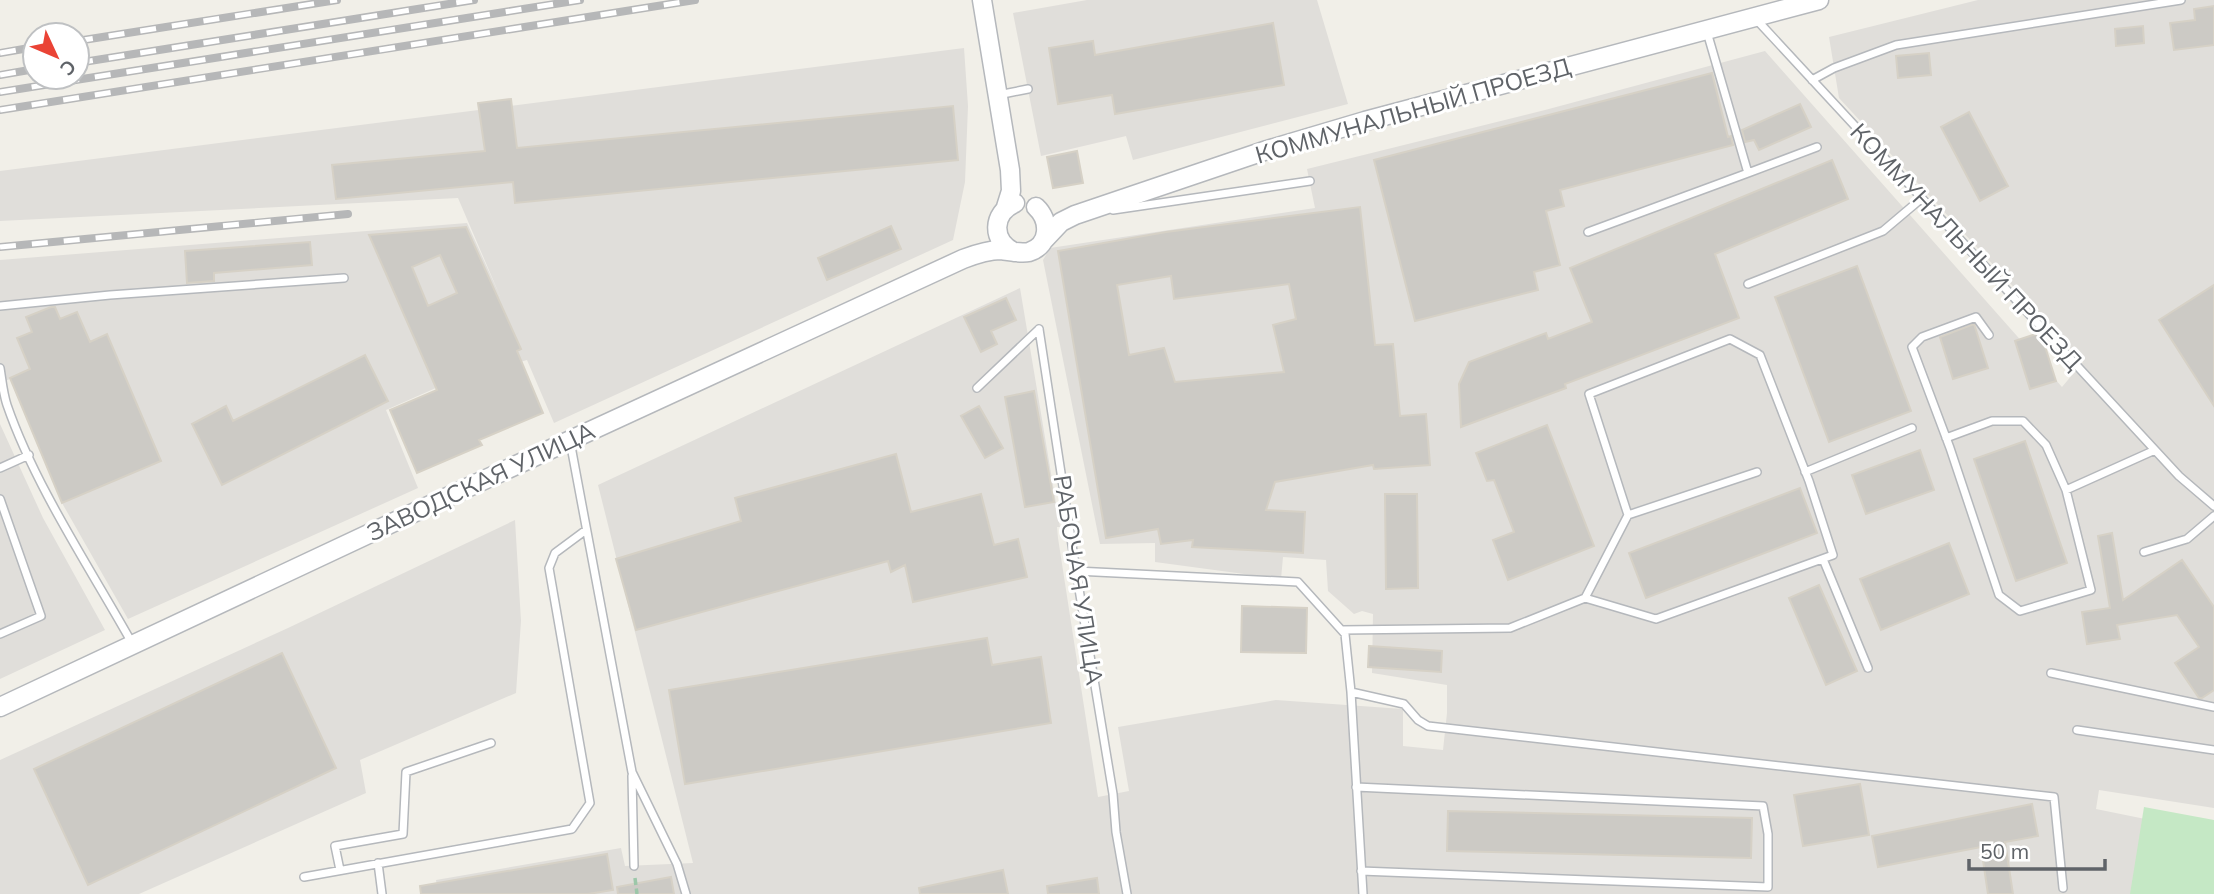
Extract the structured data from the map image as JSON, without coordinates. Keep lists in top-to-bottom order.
{
  "streets": {
    "street": ["КОММУНАЛЬНЫЙ ПРОЕЗД", "ЗАВОДСКАЯ УЛИЦА"],
    "lane": ["РАБОЧАЯ УЛИЦА"]
  },
  "crossings": [
    ["КОММУНАЛЬНЫЙ ПРОЕЗД", "ЗАВОДСКАЯ УЛИЦА"]
  ],
  "scale_bar": "50 m",
  "north": "bottom right"
}
